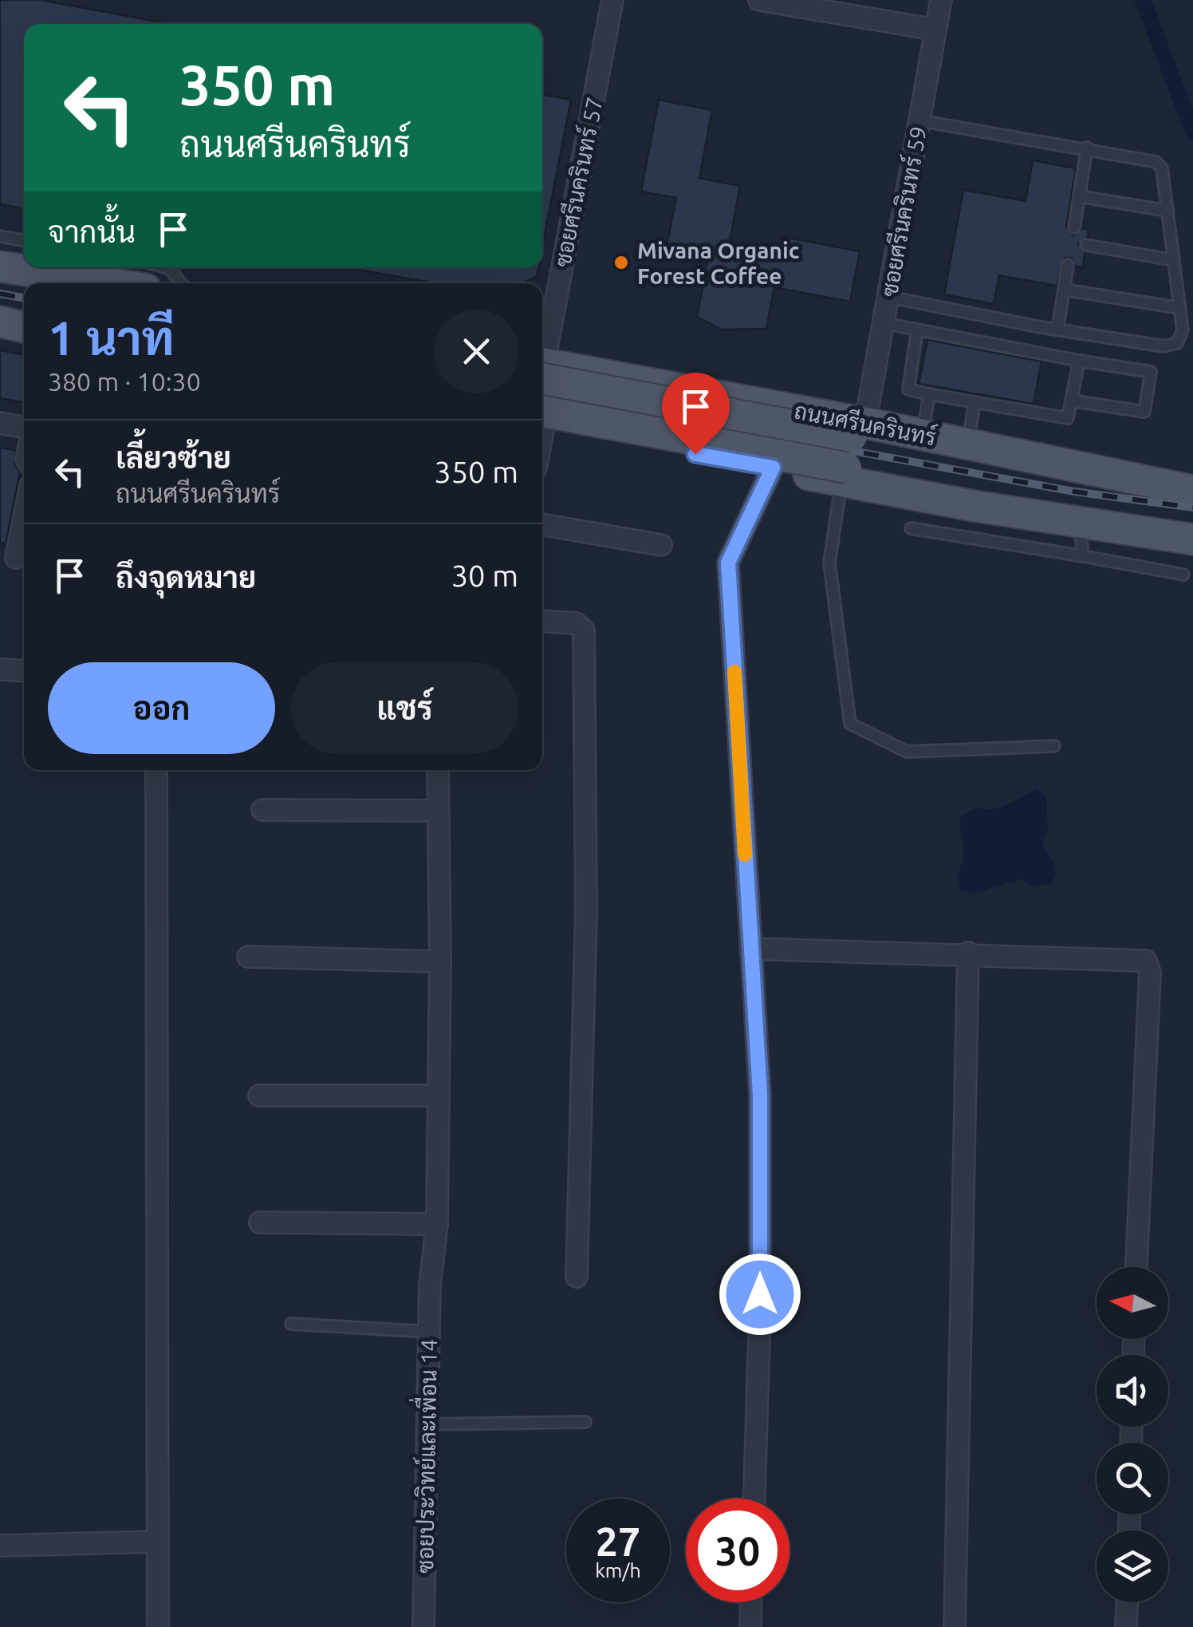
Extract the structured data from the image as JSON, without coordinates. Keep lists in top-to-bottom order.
{
  "streets": {
    "main road": ["ถนนศรีนครินทร์"],
    "street": ["ซอยศรีนครินทร์ 57", "ซอยศรีนครินทร์ 59", "ซอยประวิทย์และเพื่อน 14"]
  },
  "crossings": [
    ["ซอยศรีนครินทร์ 59", "ถนนศรีนครินทร์"]
  ],
  "places": ["Mivana Organic Forest Coffee"],
  "north": "left",
  "page": {
    "turn": ["350 m", "ถนนศรีนครินทร์"],
    "then": "จากนั้น",
    "heading": ["1 นาที", "380 m · 10:30"],
    "list": [
      {
        "name": "เลี้ยวซ้าย",
        "note": "ถนนศรีนครินทร์",
        "value": "350 m"
      },
      {
        "name": "ถึงจุดหมาย",
        "value": "30 m"
      }
    ],
    "buttons": ["ออก", "แชร์"],
    "speed": "27 km/h",
    "limit": "30"
  }
}
